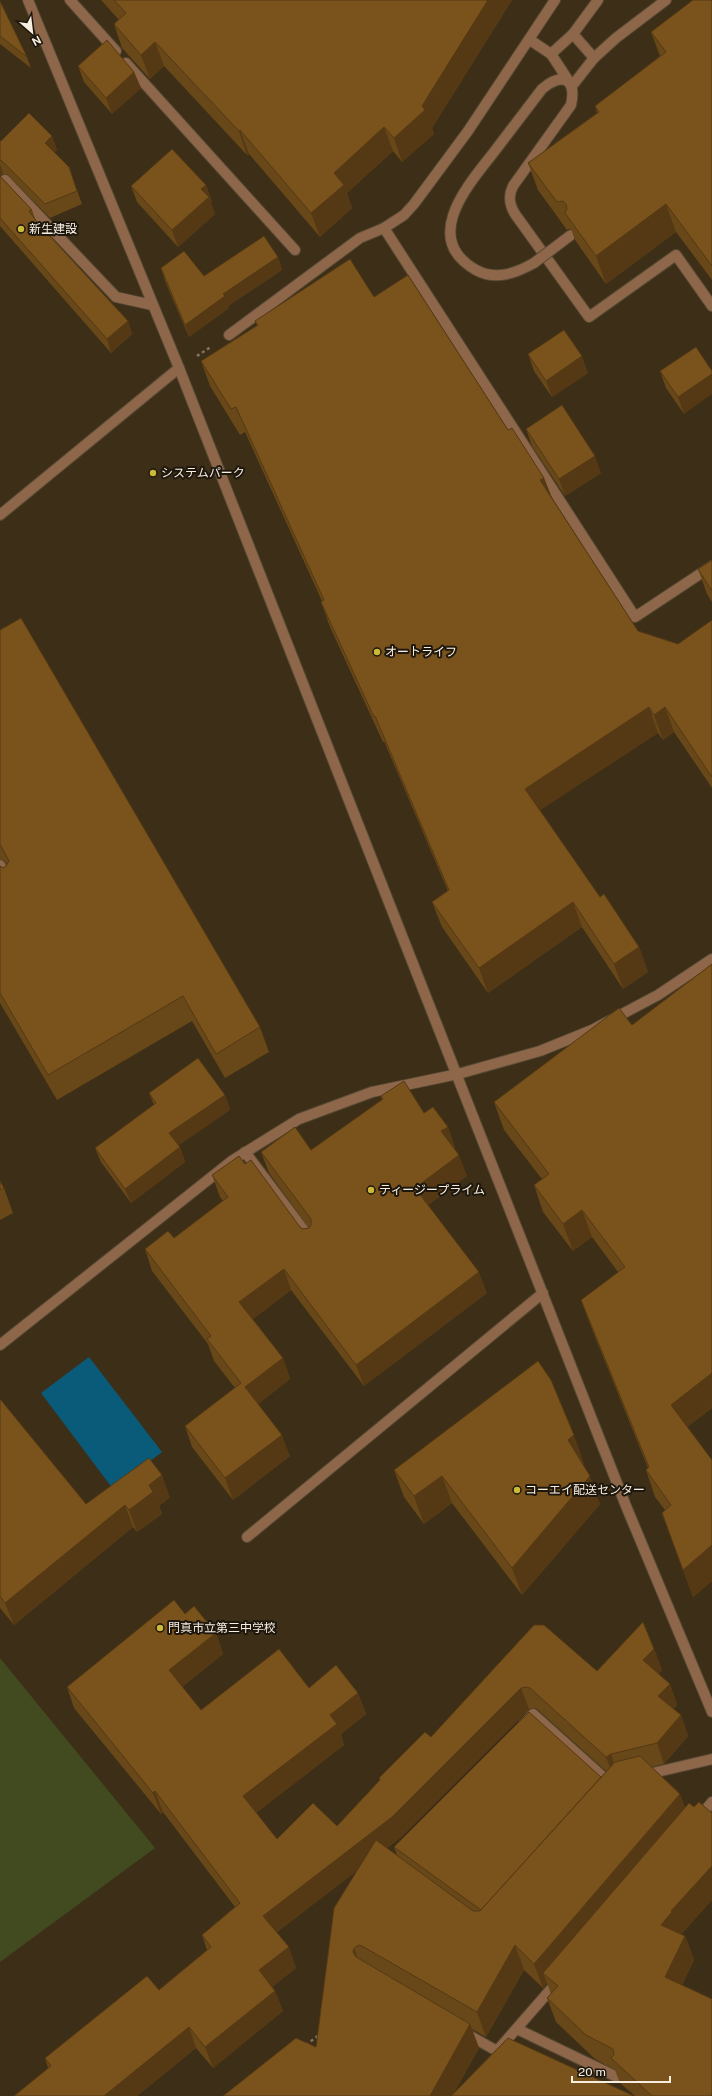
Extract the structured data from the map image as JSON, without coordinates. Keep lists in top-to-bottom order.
{
  "places": [
    "新生建設",
    "システムパーク",
    "オートライフ",
    "ティージープライム",
    "コーエイ配送センター",
    "門真市立第三中学校"
  ],
  "scale_bar": "20 m",
  "north": "bottom right"
}
